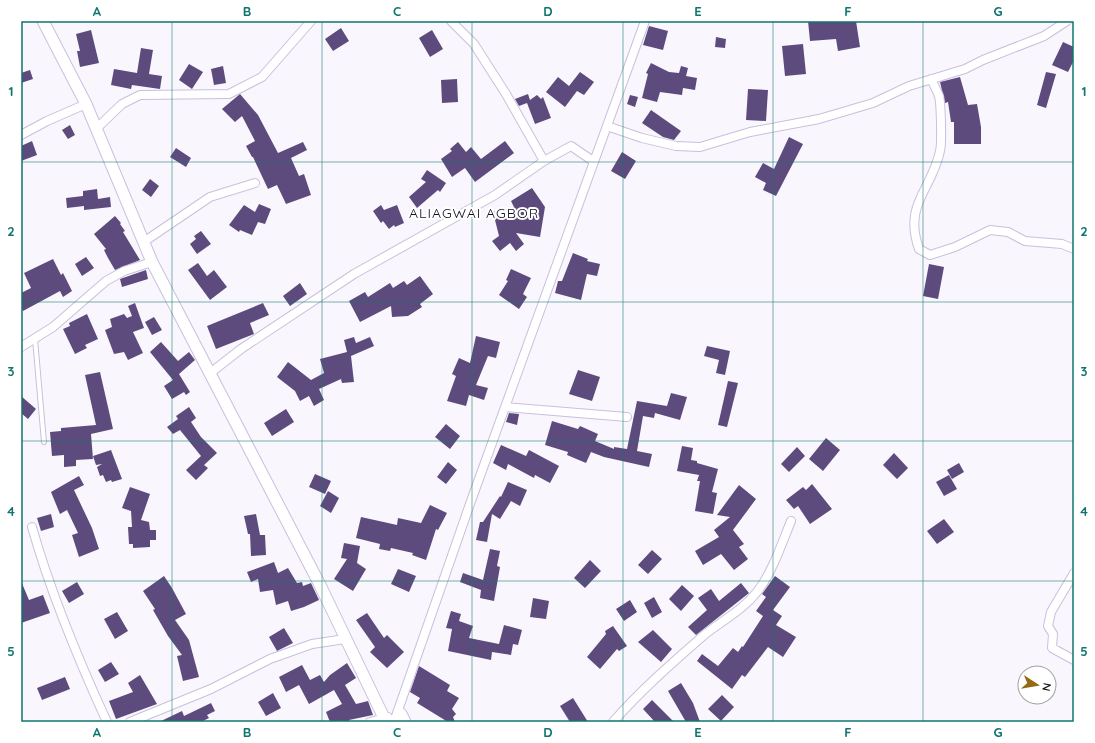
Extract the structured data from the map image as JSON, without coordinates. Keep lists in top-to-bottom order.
{
  "districts": ["ALIAGWAI AGBOR"],
  "north": "right",
  "grid": {
    "columns": [
      "A",
      "B",
      "C",
      "D",
      "E",
      "F",
      "G"
    ],
    "rows": [
      "1",
      "2",
      "3",
      "4",
      "5"
    ]
  }
}
